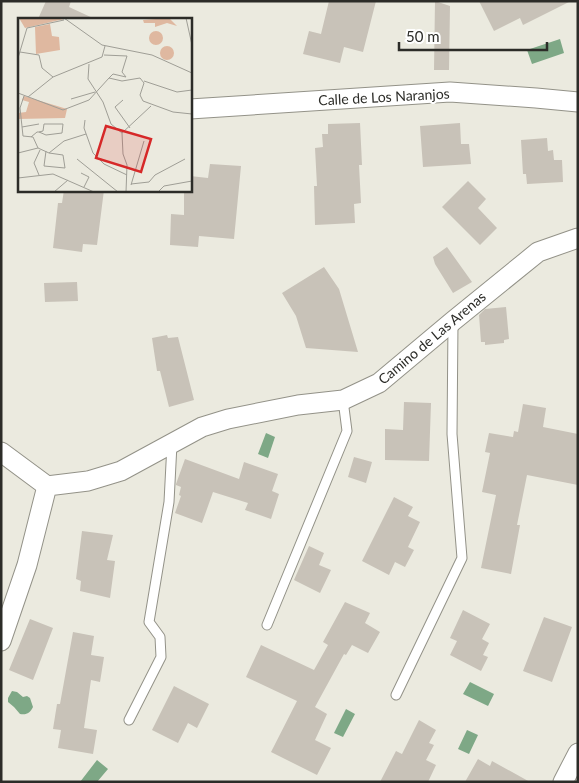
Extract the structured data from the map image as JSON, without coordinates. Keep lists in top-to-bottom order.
{
  "streets": {
    "street": ["Calle de Los Naranjos", "Camino de Las Arenas"]
  },
  "scale_bar": "50 m"
}
